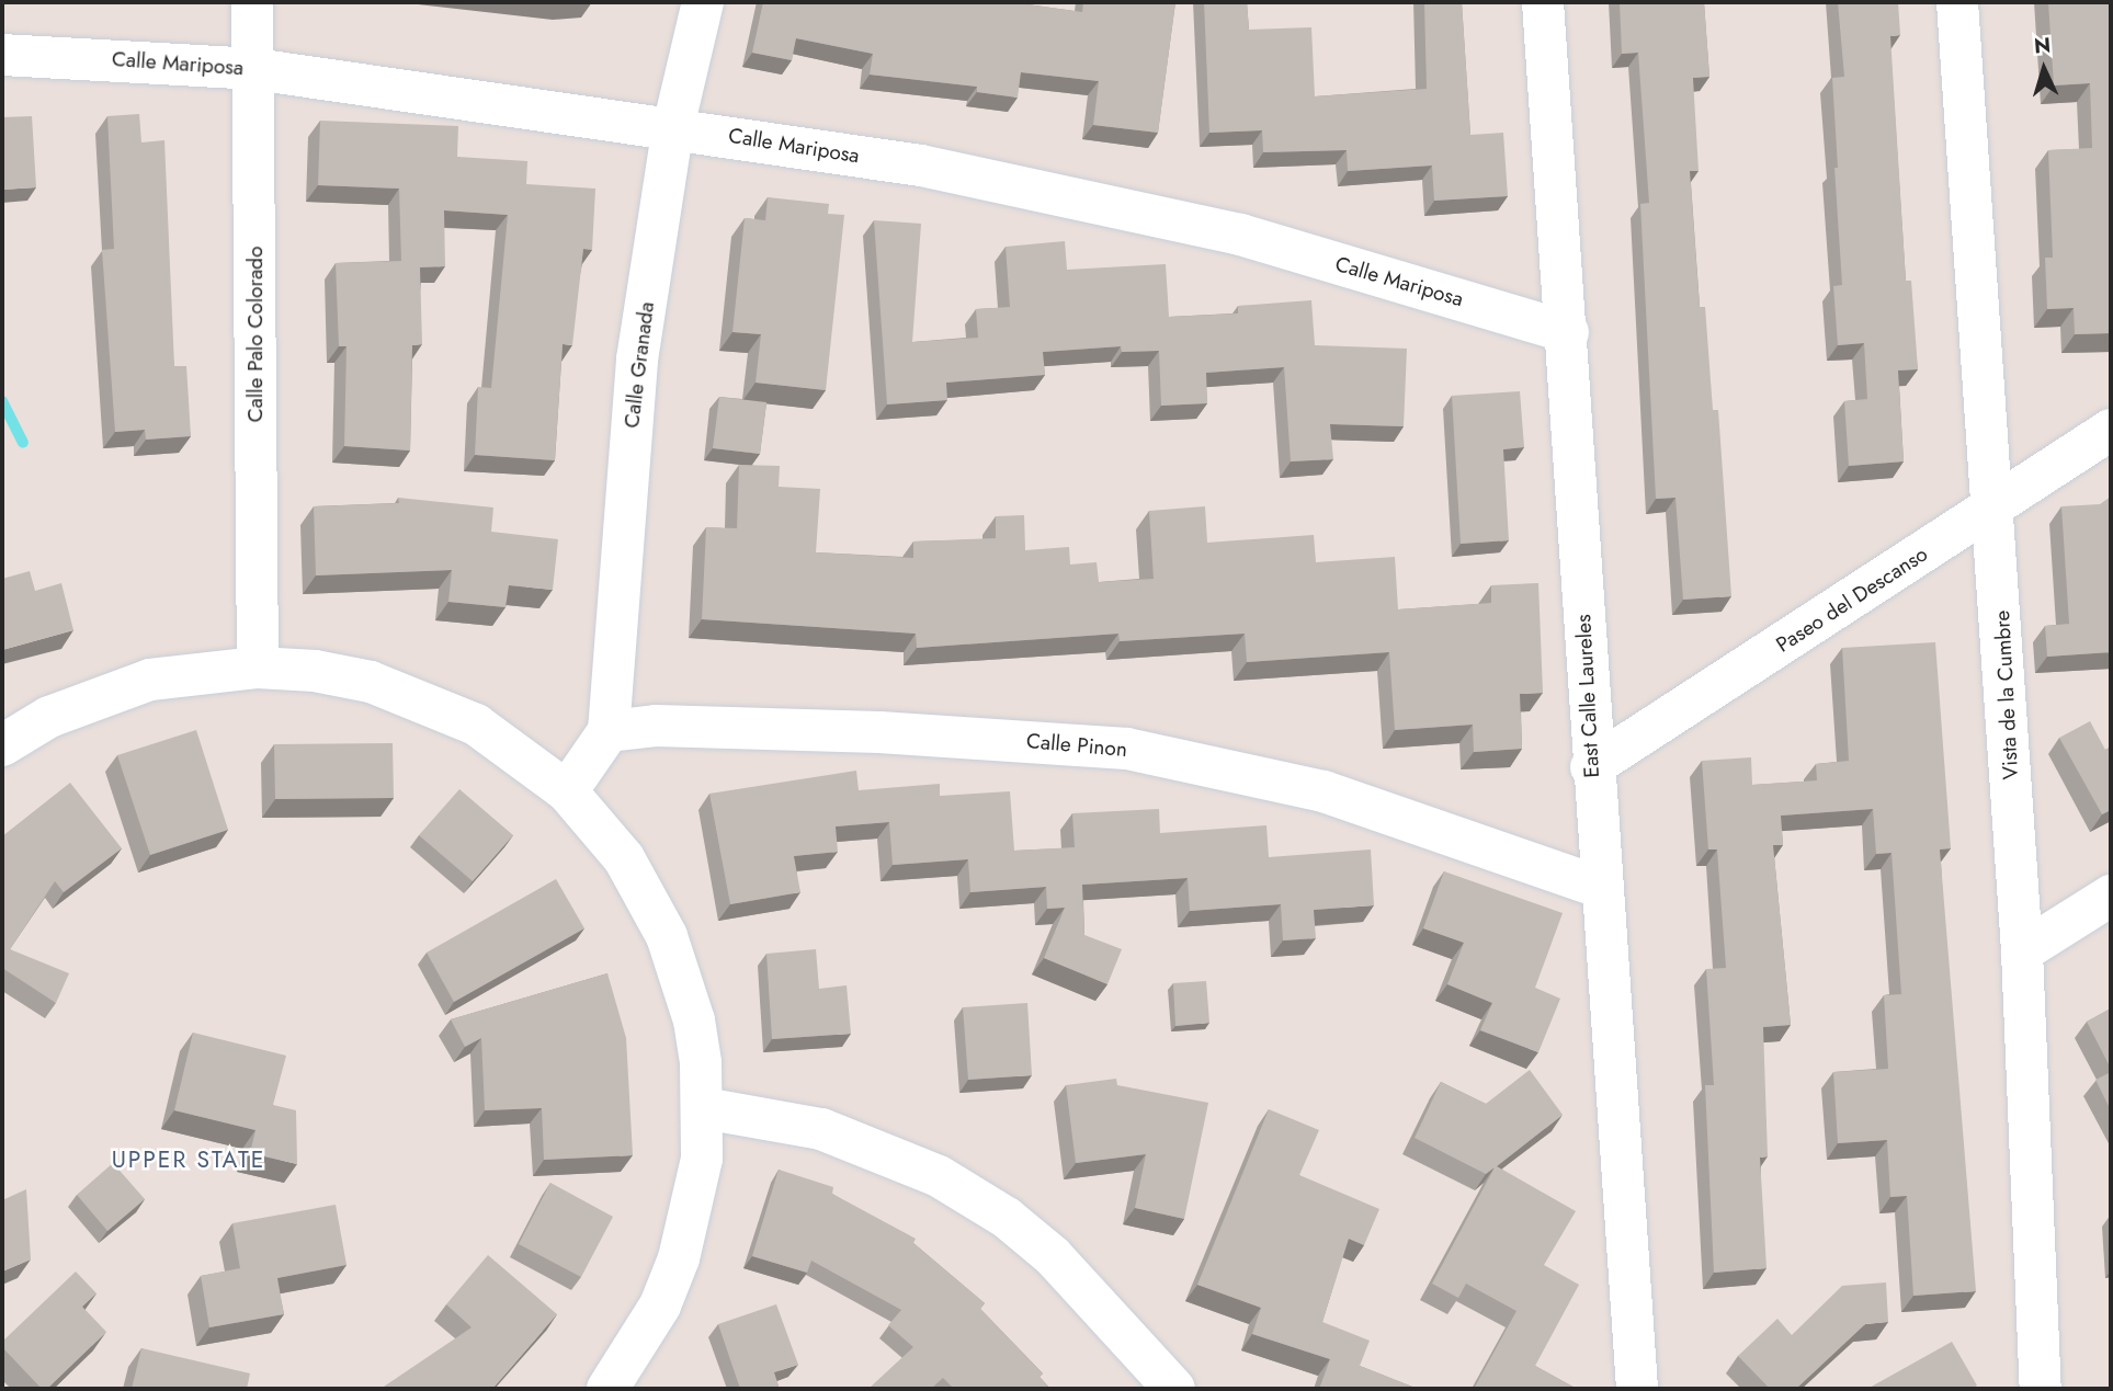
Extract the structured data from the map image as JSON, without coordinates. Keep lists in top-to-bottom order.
{
  "streets": {
    "street": [
      "Calle Mariposa",
      "Calle Palo Colorado",
      "Calle Granada",
      "Paseo del Descanso",
      "Vista de la Cumbre",
      "East Calle Laureles",
      "Calle Pinon"
    ]
  },
  "crossings": [
    ["Calle Mariposa", "Calle Palo Colorado"],
    ["Calle Mariposa", "Calle Granada"],
    ["Calle Mariposa", "East Calle Laureles"],
    ["Calle Granada", "Calle Pinon"],
    ["Paseo del Descanso", "Vista de la Cumbre"],
    ["Paseo del Descanso", "East Calle Laureles"],
    ["East Calle Laureles", "Calle Pinon"]
  ],
  "districts": ["UPPER STATE"],
  "north": "top"
}
